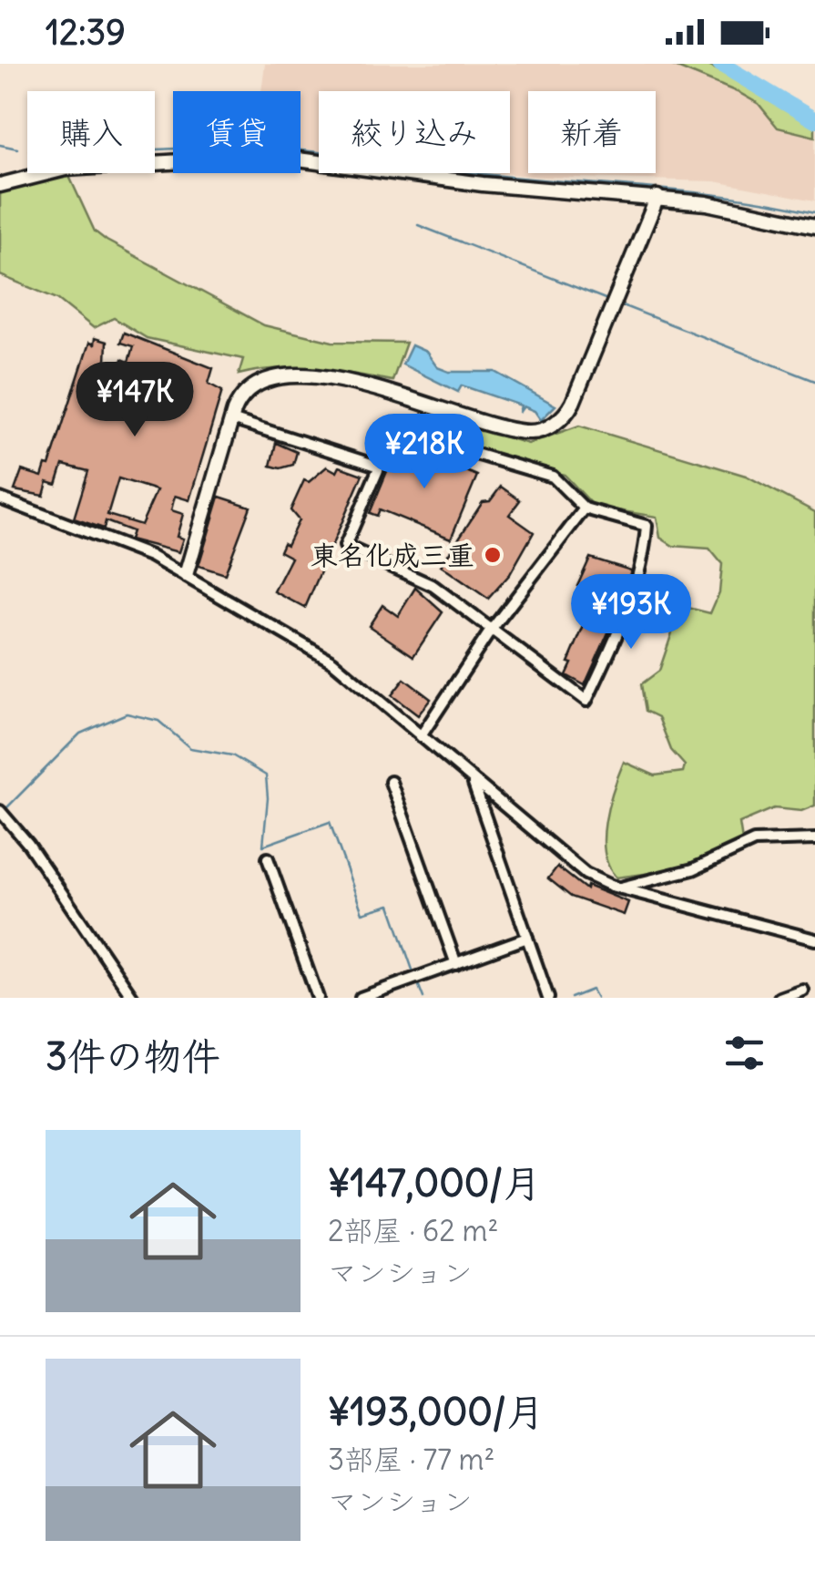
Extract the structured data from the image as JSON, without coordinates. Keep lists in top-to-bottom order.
{
  "places": ["東名化成三重"],
  "page": {
    "status": "12:39",
    "chip": [
      "購入",
      "賃貸",
      "絞り込み",
      "新着"
    ],
    "price": ["¥147K", "¥218K", "¥193K"],
    "heading": "3件の物件",
    "list": [
      {
        "name": "¥147,000/月",
        "note": "2部屋 · 62 m² · マンション"
      },
      {
        "name": "¥193,000/月",
        "note": "3部屋 · 77 m² · マンション"
      }
    ]
  }
}
